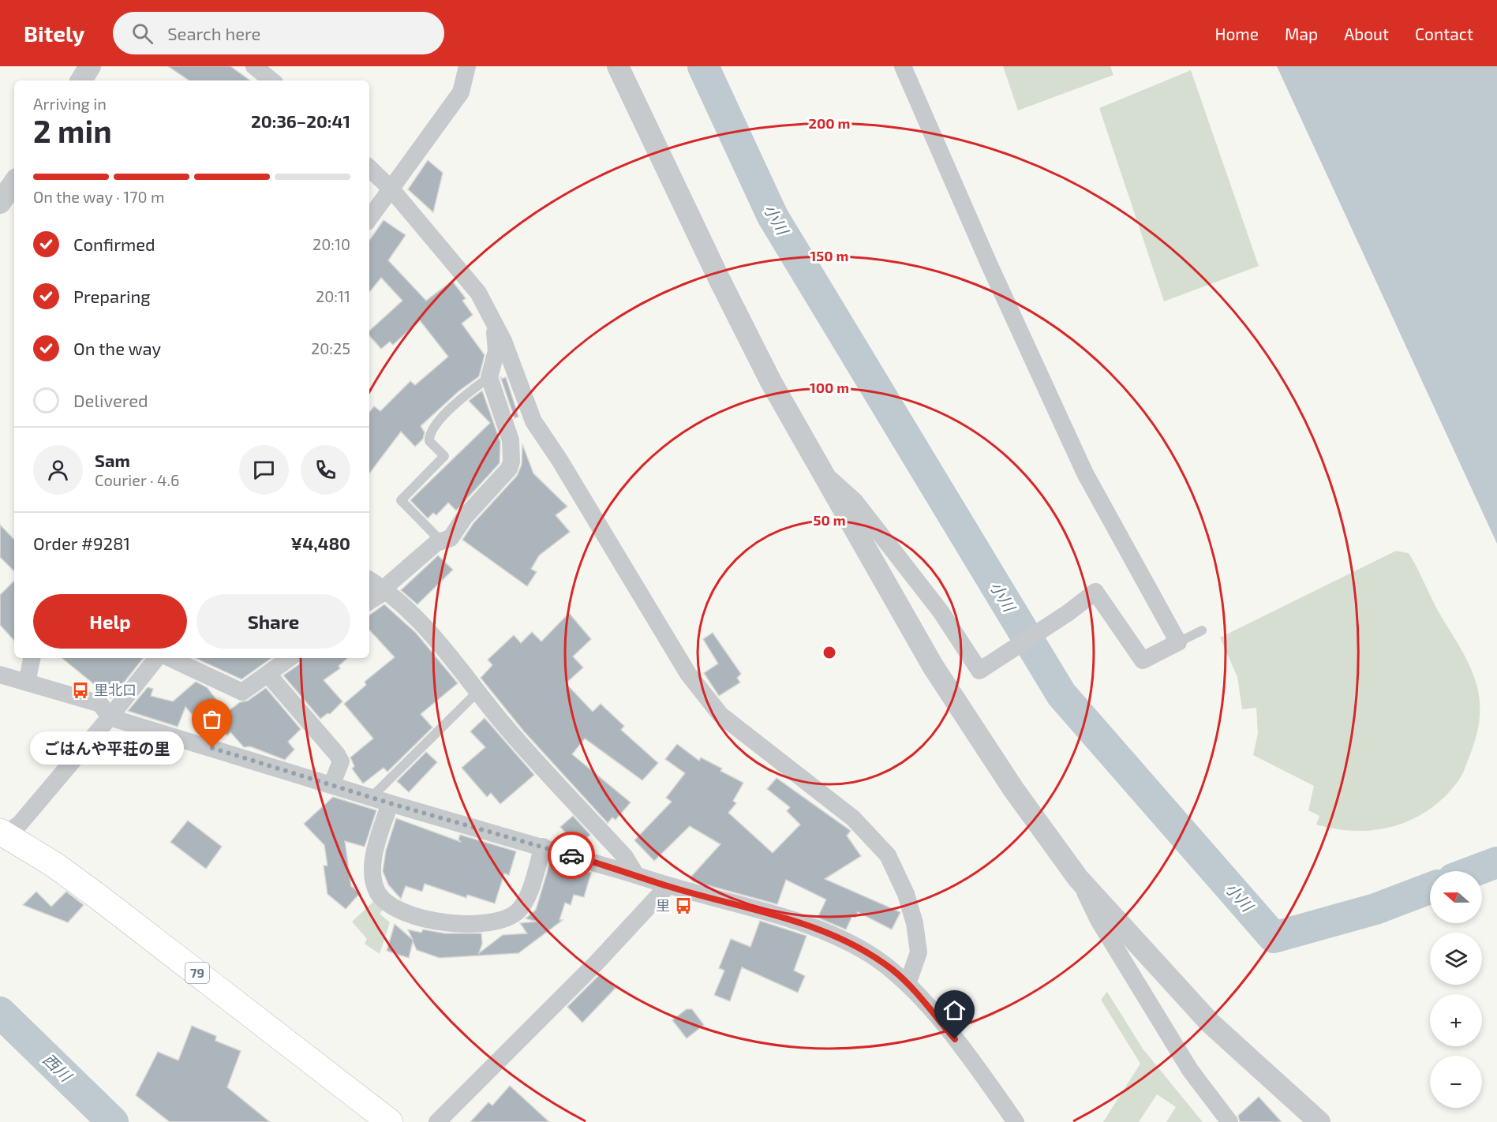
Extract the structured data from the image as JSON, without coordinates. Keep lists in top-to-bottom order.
{
  "streets": {
    "main road": ["79"]
  },
  "water": ["小川", "西川"],
  "places": {
    "bus stop": ["里北口", "里"],
    "other": ["ごはんや平荘の里"]
  },
  "north": "left",
  "page": {
    "header": "Bitely",
    "search": "Search here",
    "nav": [
      "Home",
      "Map",
      "About",
      "Contact"
    ],
    "heading": ["2 min", "Arriving in", "20:36–20:41"],
    "panel": [
      "Sam",
      "Courier · 4.6",
      "Order #9281",
      "¥4,480"
    ],
    "bar": "On the way · 170 m",
    "list": [
      ["Confirmed", "20:10"],
      ["Preparing", "20:11"],
      ["On the way", "20:25"],
      "Delivered"
    ],
    "buttons": ["Help", "Share"],
    "bubble": "ごはんや平荘の里",
    "map_buttons": ["+", "−"]
  },
  "rings": [
    "200 m",
    "150 m",
    "100 m",
    "50 m"
  ]
}
